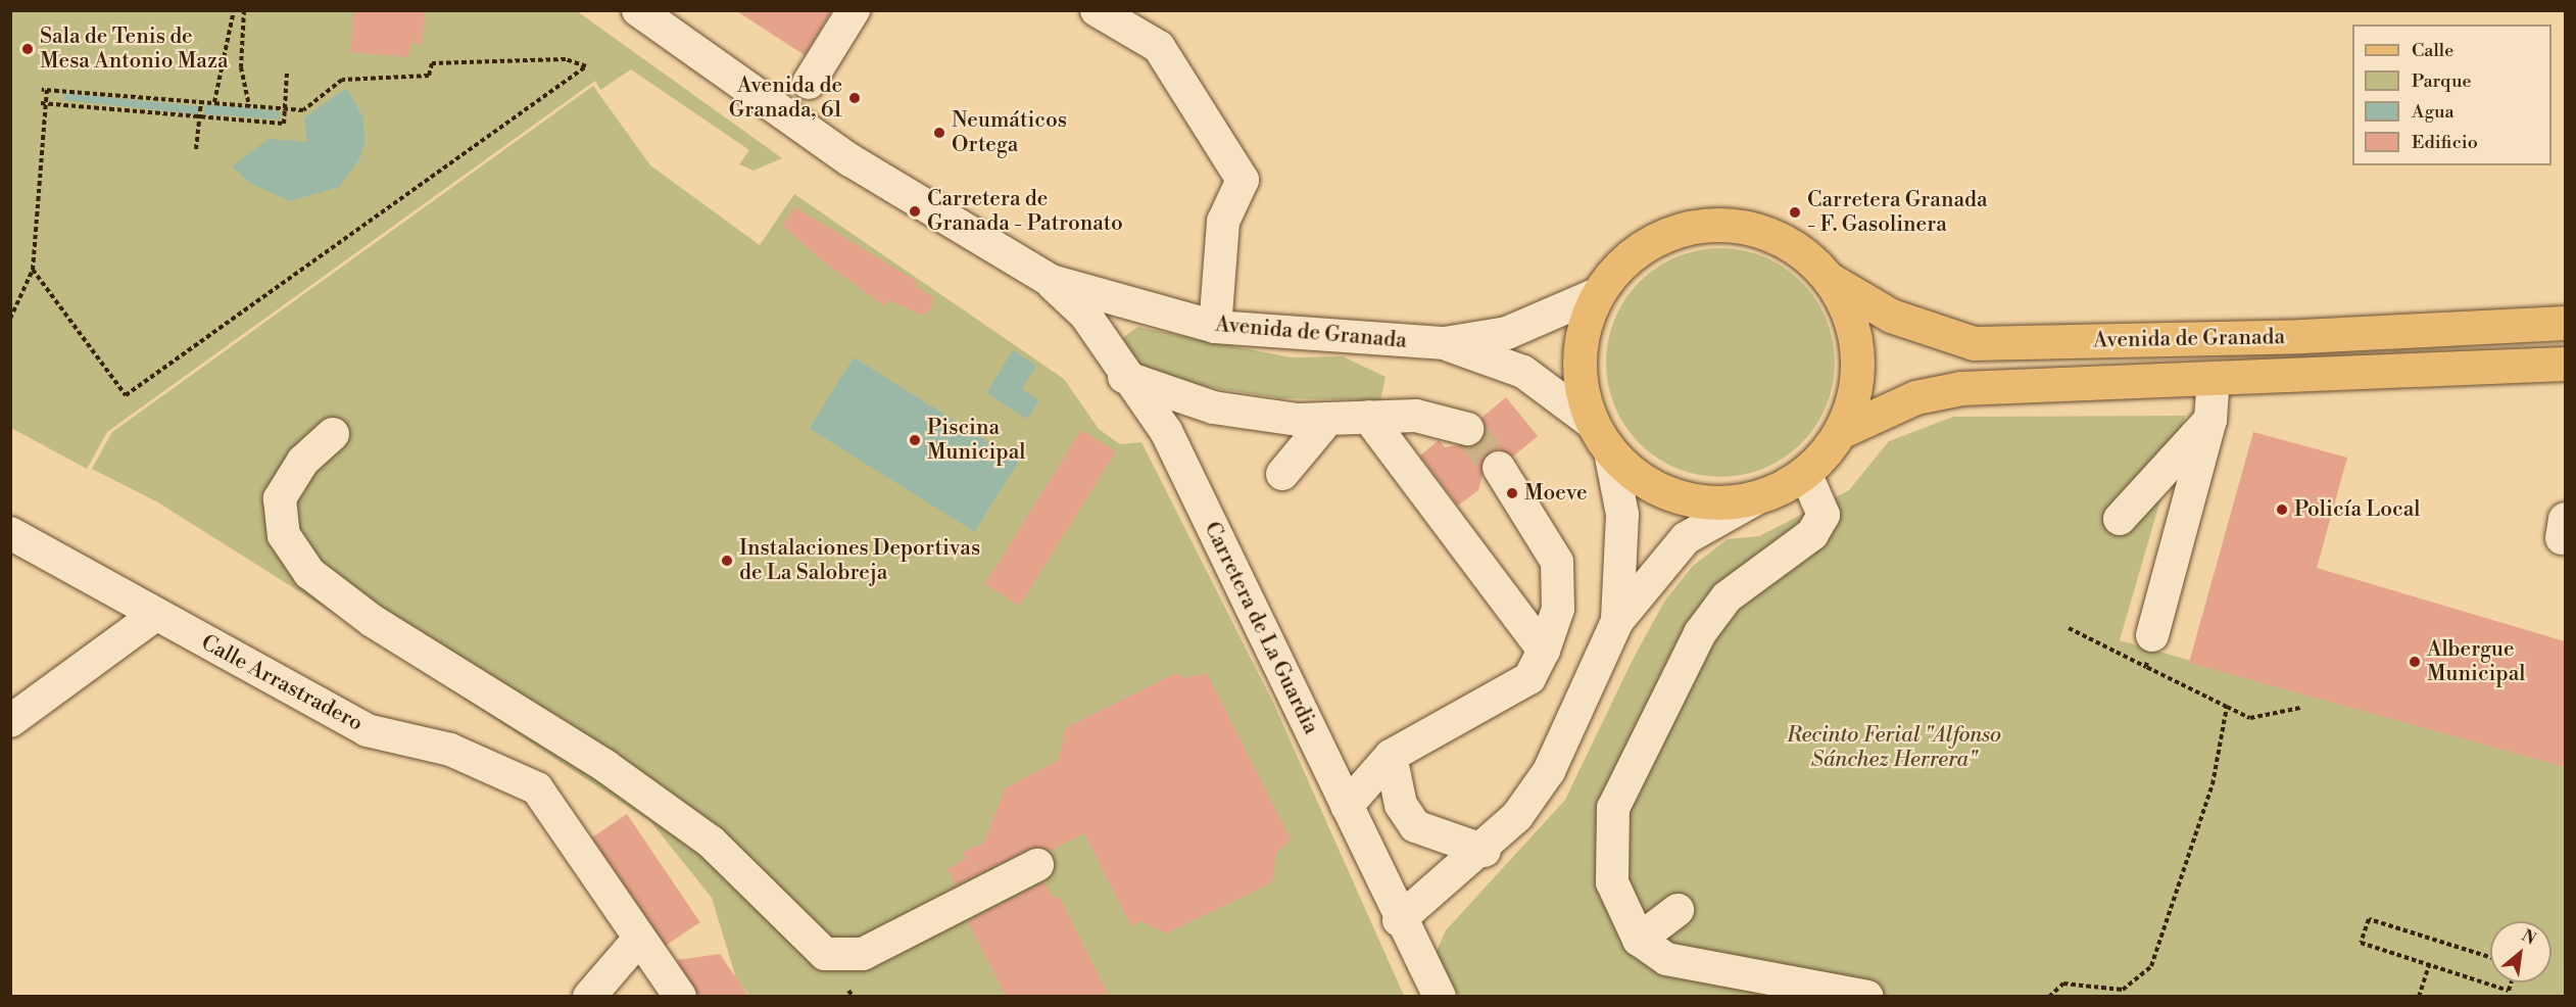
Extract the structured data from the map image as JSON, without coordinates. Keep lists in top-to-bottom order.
{
  "streets": {
    "main road": ["Avenida de Granada"],
    "street": ["Carretera de La Guardia", "Calle Arrastradero"]
  },
  "crossings": [
    ["Avenida de Granada", "Carretera de La Guardia"]
  ],
  "parks": ["Recinto Ferial \"Alfonso Sánchez Herrera\""],
  "places": [
    "Sala de Tenis de Mesa Antonio Maza",
    "Avenida de Granada, 61",
    "Neumáticos Ortega",
    "Carretera de Granada - Patronato",
    "Carretera Granada - F. Gasolinera",
    "Piscina Municipal",
    "Moeve",
    "Policía Local",
    "Instalaciones Deportivas de La Salobreja",
    "Albergue Municipal"
  ],
  "legend": [
    "Calle",
    "Parque",
    "Agua",
    "Edificio"
  ],
  "north": "top right"
}
